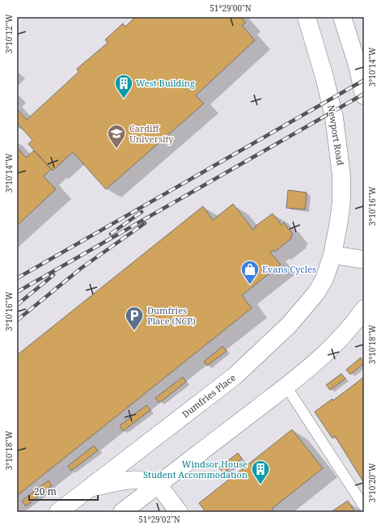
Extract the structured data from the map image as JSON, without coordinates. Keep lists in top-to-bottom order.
{
  "streets": {
    "main road": ["Newport Road", "Dumfries Place"]
  },
  "crossings": [
    ["Newport Road", "Dumfries Place"]
  ],
  "places": {
    "building": ["West Building", "Windsor House Student Accommodation"],
    "school or university": ["Cardiff University"],
    "shop": ["Evans Cycles"],
    "parking": ["Dumfries Place (NCP)"]
  },
  "scale_bar": "20 m",
  "coordinates": [
    "51°29'00\"N",
    "3°10'12\"W",
    "3°10'14\"W",
    "3°10'16\"W",
    "3°10'18\"W",
    "3°10'20\"W",
    "51°29'02\"N"
  ]
}
